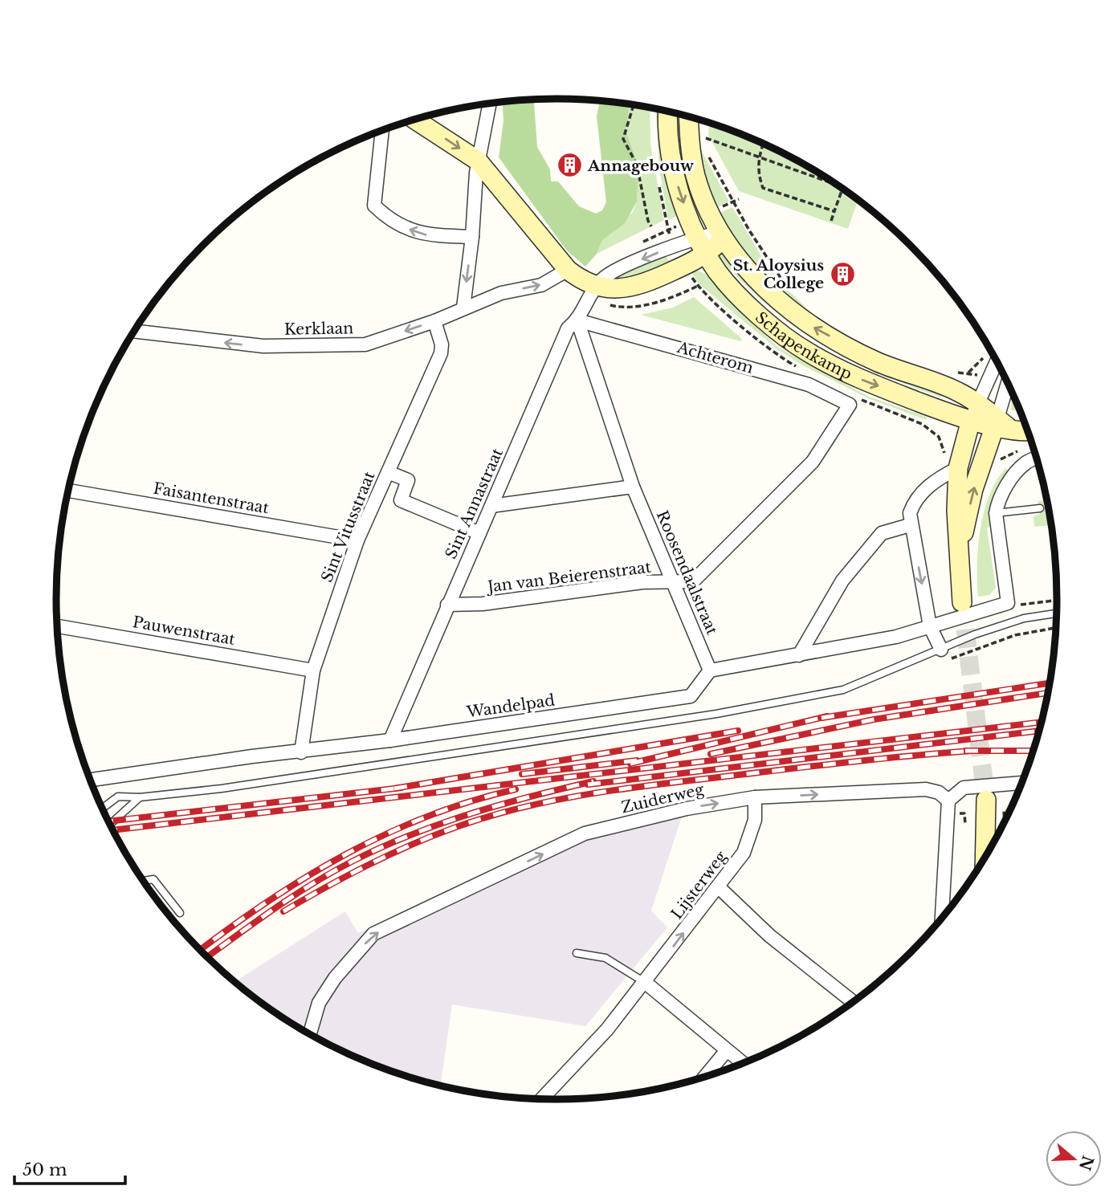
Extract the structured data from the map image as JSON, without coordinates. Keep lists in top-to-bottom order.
{
  "streets": {
    "main road": ["Schapenkamp"],
    "street": [
      "Kerklaan",
      "Achterom",
      "Faisantenstraat",
      "Sint Annastraat",
      "Sint Vitusstraat",
      "Roosendaalstraat",
      "Jan van Beierenstraat",
      "Pauwenstraat",
      "Wandelpad",
      "Zuiderweg",
      "Lijsterweg"
    ]
  },
  "crossings": [
    ["Kerklaan", "Sint Vitusstraat"],
    ["Achterom", "Sint Annastraat"],
    ["Achterom", "Roosendaalstraat"],
    ["Achterom", "Jan van Beierenstraat"],
    ["Faisantenstraat", "Sint Vitusstraat"],
    ["Sint Annastraat", "Roosendaalstraat"],
    ["Sint Annastraat", "Jan van Beierenstraat"],
    ["Sint Annastraat", "Wandelpad"],
    ["Sint Vitusstraat", "Pauwenstraat"],
    ["Sint Vitusstraat", "Wandelpad"],
    ["Roosendaalstraat", "Jan van Beierenstraat"],
    ["Roosendaalstraat", "Wandelpad"],
    ["Zuiderweg", "Lijsterweg"]
  ],
  "one_way": ["Zuiderweg"],
  "places": {
    "building": ["Annagebouw", "St. Aloysius College"]
  },
  "scale_bar": "50 m",
  "north": "right"
}
